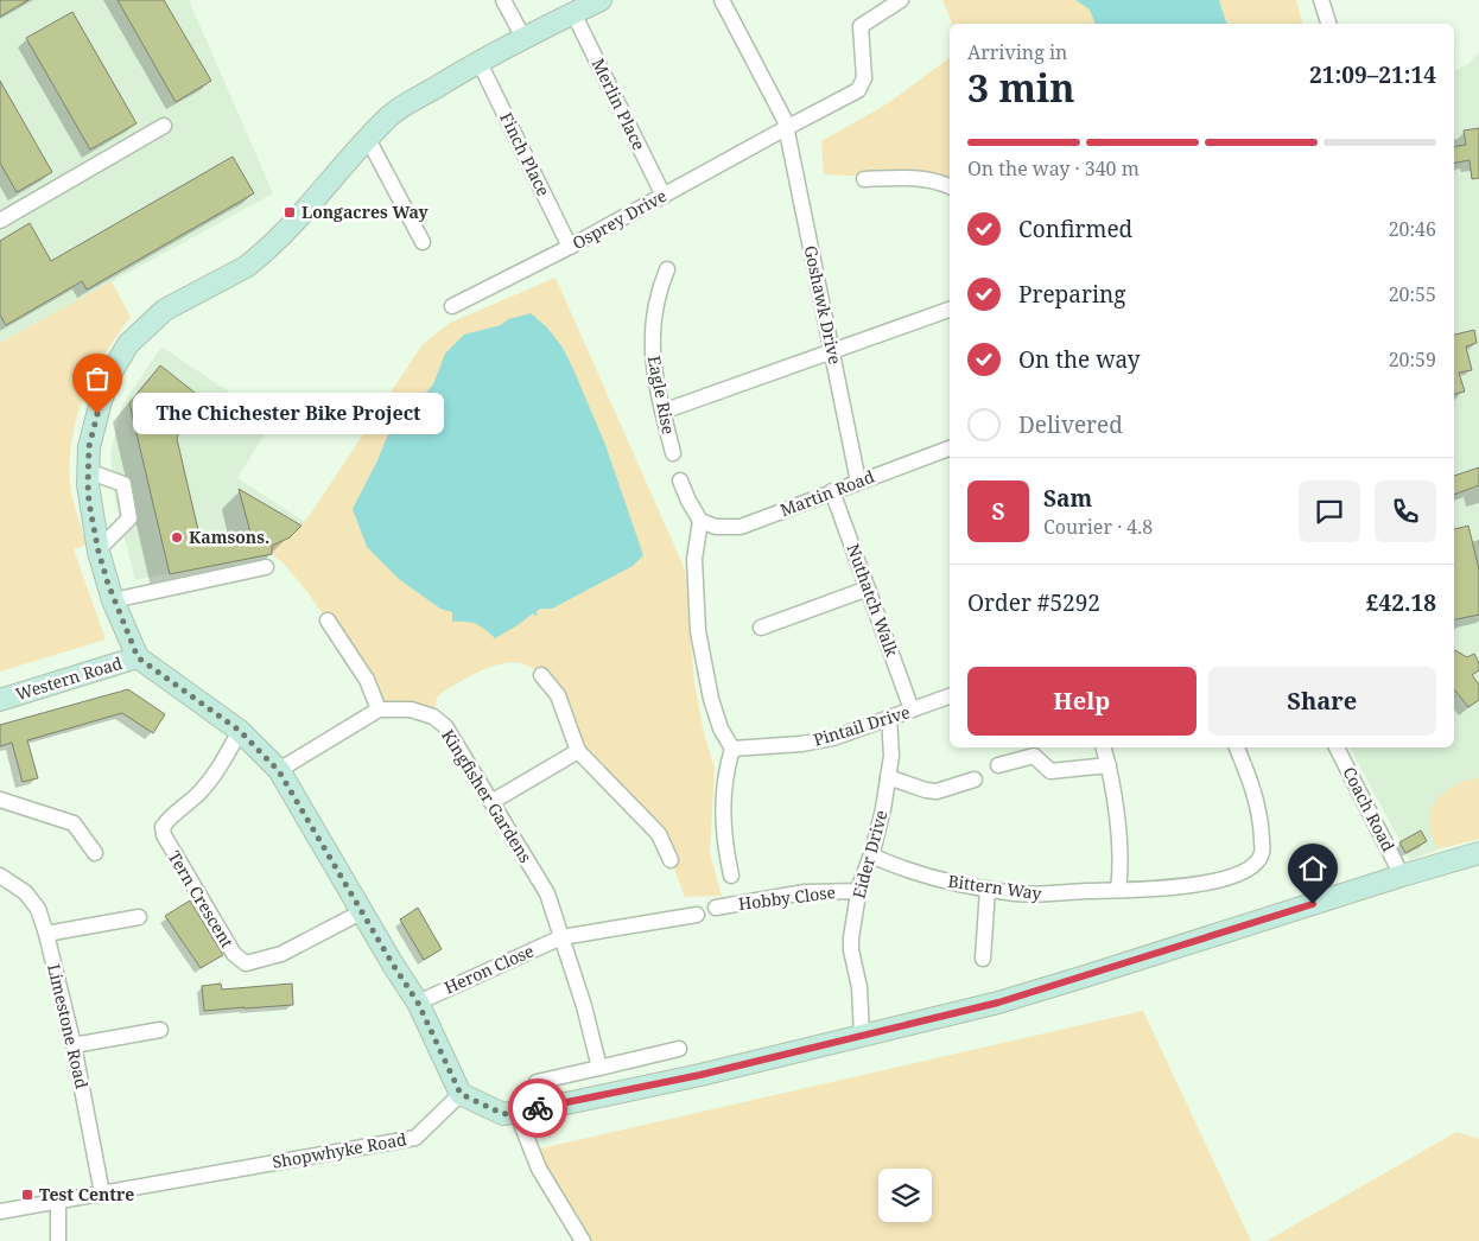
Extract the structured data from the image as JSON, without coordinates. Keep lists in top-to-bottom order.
{
  "streets": {
    "main road": ["Western Road"],
    "street": [
      "Merlin Place",
      "Finch Place",
      "Osprey Drive",
      "Goshawk Drive",
      "Eagle Rise",
      "Martin Road",
      "Nuthatch Walk",
      "Pintail Drive",
      "Kingfisher Gardens",
      "Coach Road",
      "Eider Drive",
      "Bittern Way",
      "Hobby Close",
      "Tern Crescent",
      "Heron Close",
      "Limestone Road",
      "Shopwhyke Road"
    ]
  },
  "crossings": [
    ["Merlin Place", "Osprey Drive"],
    ["Finch Place", "Osprey Drive"],
    ["Osprey Drive", "Goshawk Drive"],
    ["Goshawk Drive", "Martin Road"],
    ["Martin Road", "Nuthatch Walk"],
    ["Nuthatch Walk", "Pintail Drive"],
    ["Pintail Drive", "Eider Drive"],
    ["Kingfisher Gardens", "Heron Close"],
    ["Eider Drive", "Bittern Way"],
    ["Eider Drive", "Hobby Close"],
    ["Limestone Road", "Shopwhyke Road"]
  ],
  "places": {
    "transit": ["Longacres Way", "Test Centre"],
    "other": ["The Chichester Bike Project", "Kamsons."]
  },
  "page": {
    "heading": ["3 min", "Arriving in", "21:09–21:14"],
    "panel": [
      "Sam",
      "Courier · 4.8",
      "Order #5292",
      "£42.18"
    ],
    "bar": "On the way · 340 m",
    "list": [
      ["Confirmed", "20:46"],
      ["Preparing", "20:55"],
      ["On the way", "20:59"],
      "Delivered"
    ],
    "bubble": "The Chichester Bike Project",
    "round": "S",
    "buttons": ["Help", "Share"]
  }
}
